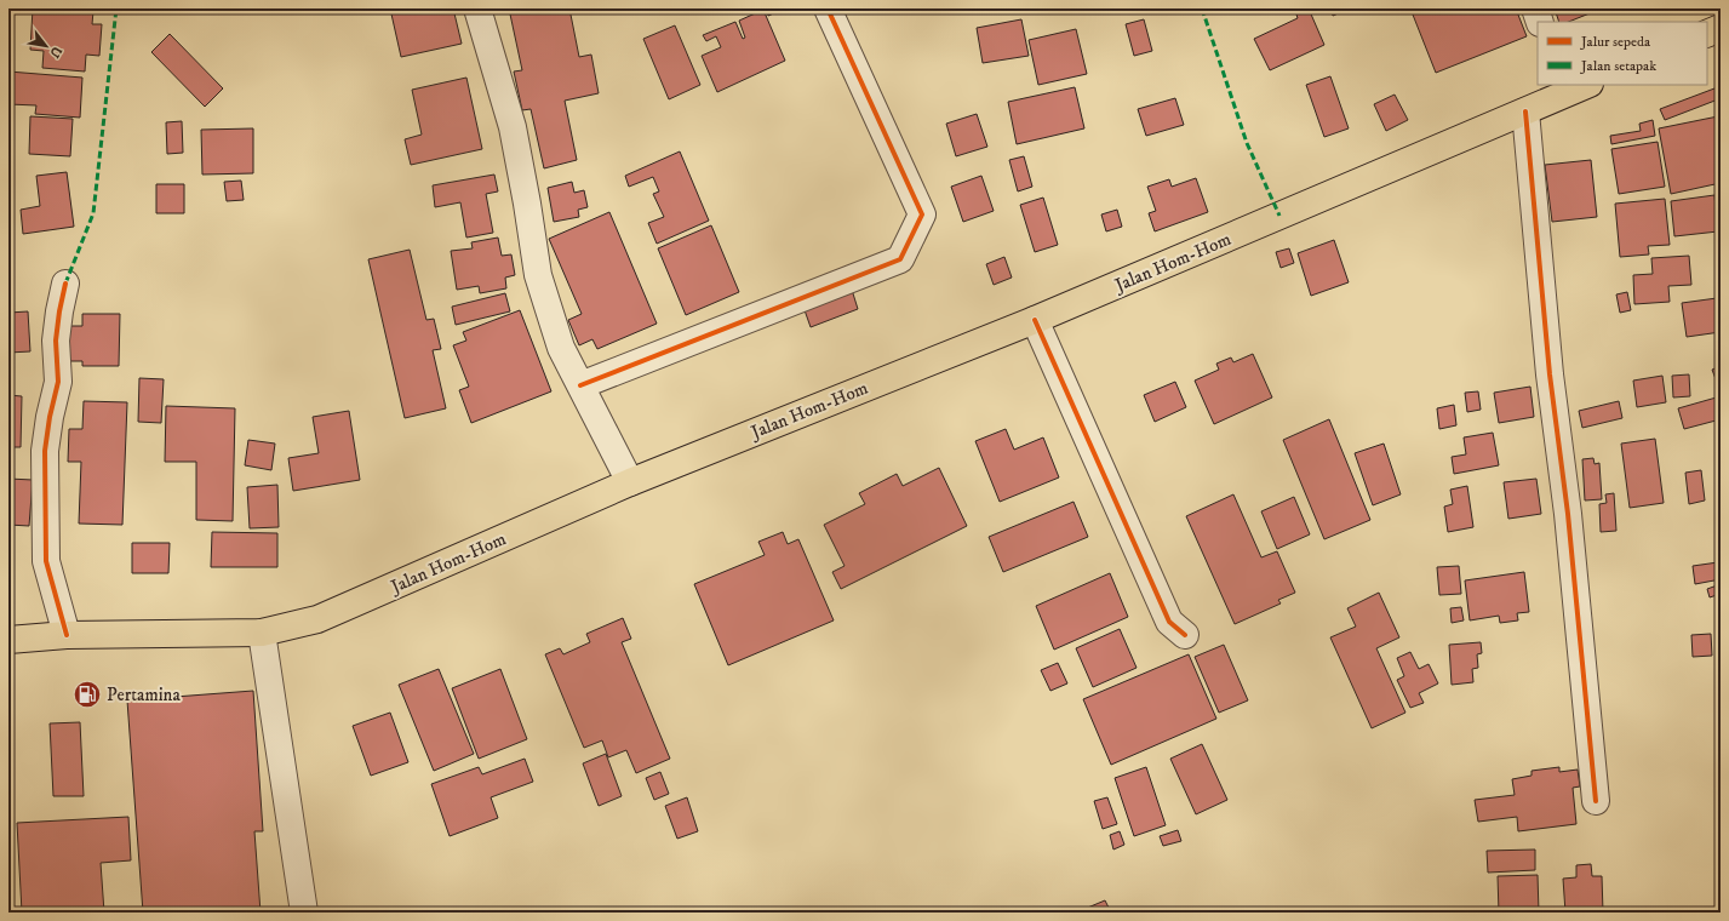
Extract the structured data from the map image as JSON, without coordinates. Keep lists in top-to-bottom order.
{
  "streets": {
    "highway": ["Jalan Hom-Hom"]
  },
  "places": {
    "fuel station": ["Pertamina"]
  },
  "legend": ["Jalur sepeda", "Jalan setapak"],
  "north": "bottom right"
}
